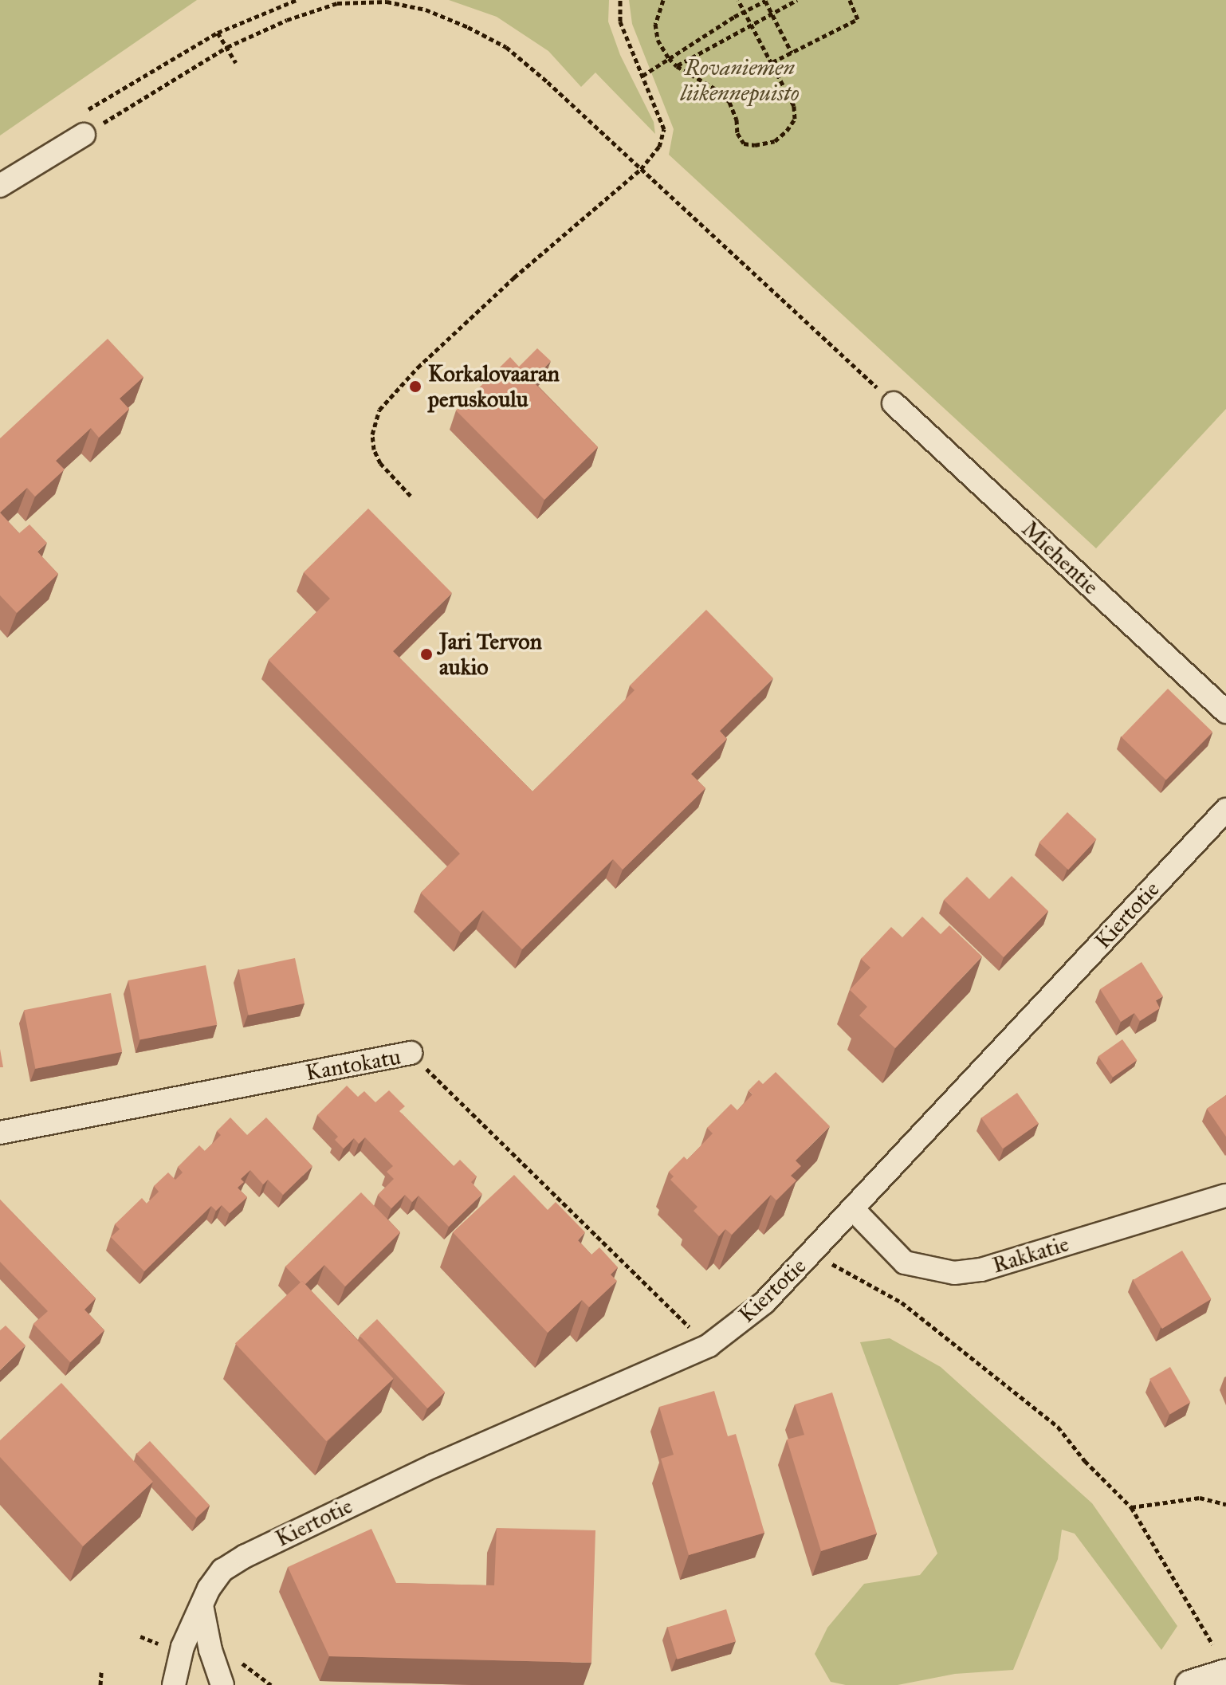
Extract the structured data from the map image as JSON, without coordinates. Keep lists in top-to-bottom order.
{
  "streets": {
    "street": [
      "Miehentie",
      "Kiertotie",
      "Kantokatu",
      "Rakkatie"
    ]
  },
  "crossings": [
    ["Kiertotie", "Kantokatu"],
    ["Kiertotie", "Rakkatie"]
  ],
  "parks": ["Rovaniemen liikennepuisto"],
  "places": ["Korkalovaaran peruskoulu", "Jari Tervon aukio"]
}
